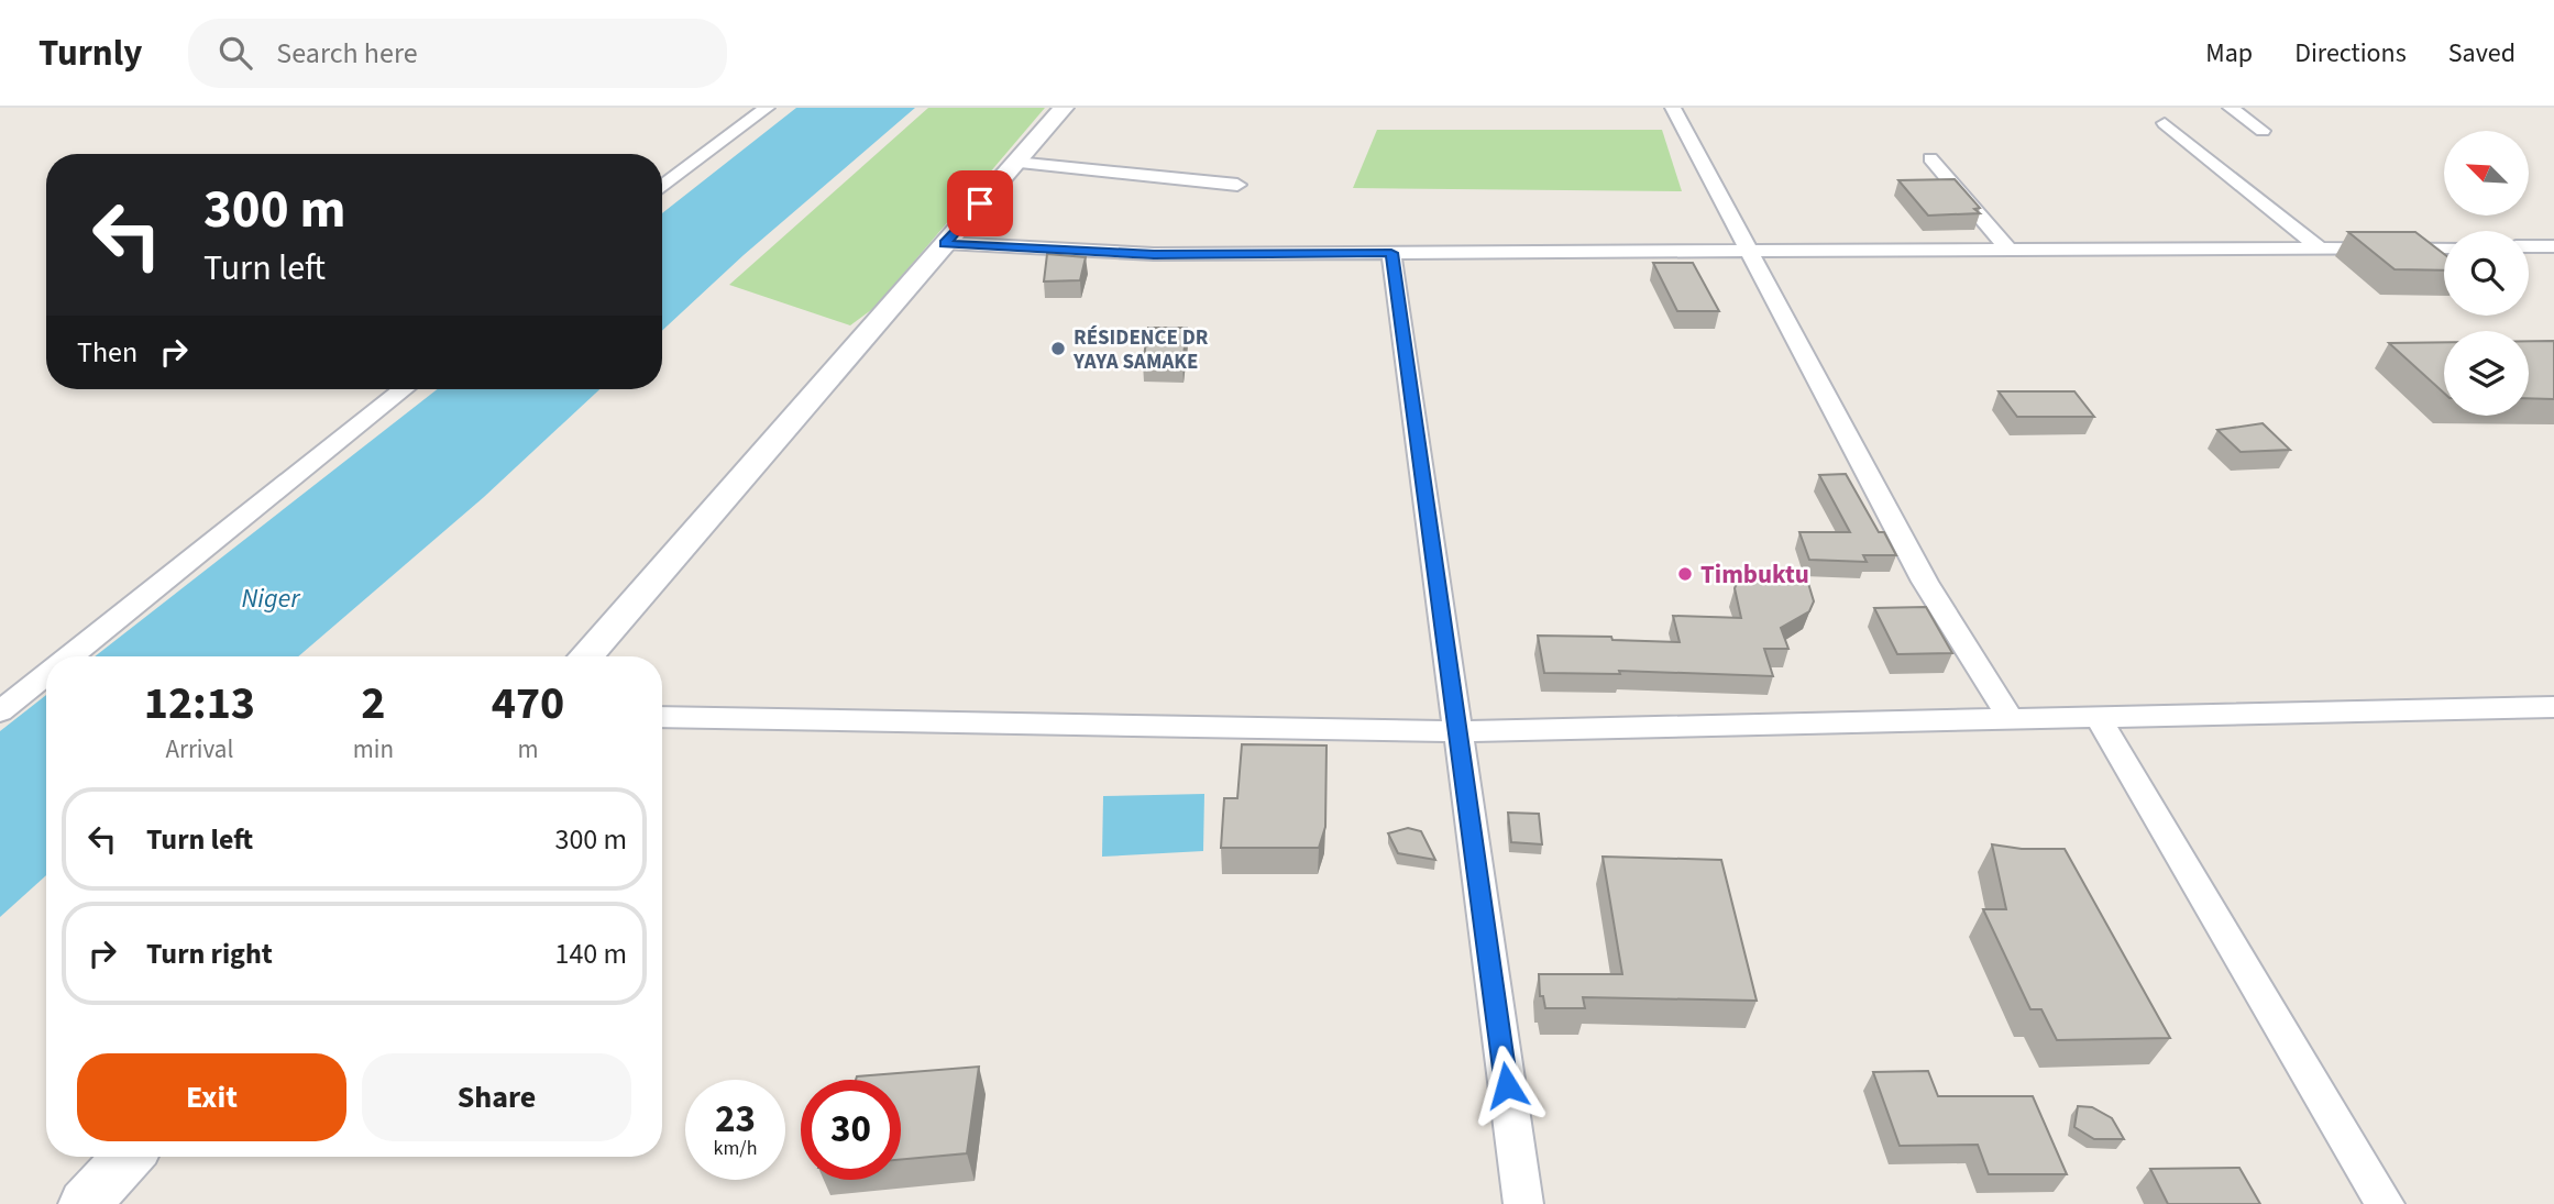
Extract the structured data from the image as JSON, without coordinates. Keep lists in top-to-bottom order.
{
  "water": ["Niger"],
  "places": ["RÉSIDENCE DR YAYA SAMAKE", "Timbuktu"],
  "north": "top left",
  "page": {
    "header": "Turnly",
    "search": "Search here",
    "nav": ["Map", "Directions", "Saved"],
    "turn": ["300 m", "Turn left"],
    "then": "Then",
    "eta": [
      "12:13",
      "Arrival",
      "2",
      "min",
      "470",
      "m"
    ],
    "list": [
      {
        "name": "Turn left",
        "value": "300 m"
      },
      {
        "name": "Turn right",
        "value": "140 m"
      }
    ],
    "buttons": ["Exit", "Share"],
    "speed": "23 km/h",
    "limit": "30"
  }
}
